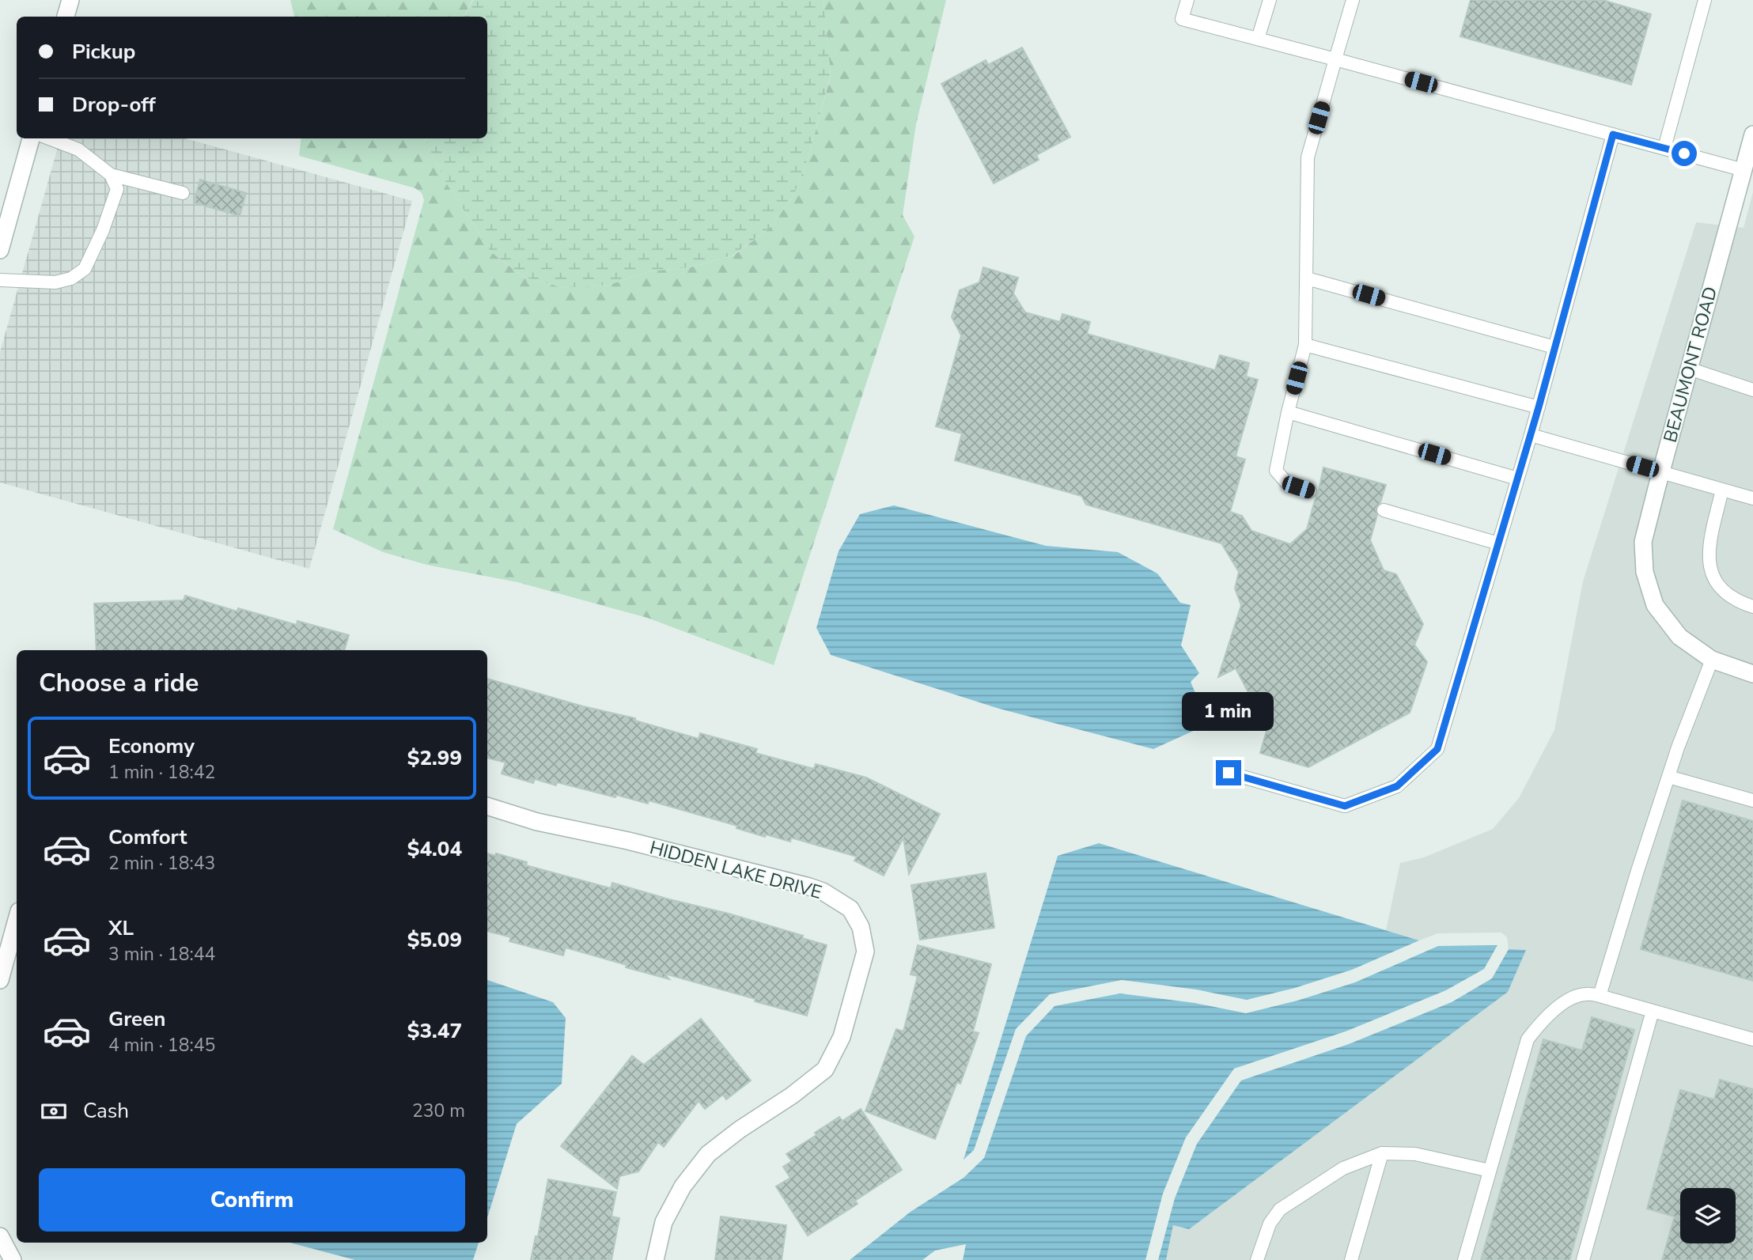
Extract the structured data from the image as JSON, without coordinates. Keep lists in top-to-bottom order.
{
  "streets": {
    "street": ["BEAUMONT ROAD", "HIDDEN LAKE DRIVE"]
  },
  "page": {
    "banner": ["Pickup", "Drop-off"],
    "heading": "Choose a ride",
    "bubble": "1 min",
    "list": [
      {
        "name": "Economy",
        "note": "1 min · 18:42",
        "value": "$2.99"
      },
      {
        "name": "Comfort",
        "note": "2 min · 18:43",
        "value": "$4.04"
      },
      {
        "name": "XL",
        "note": "3 min · 18:44",
        "value": "$5.09"
      },
      {
        "name": "Green",
        "note": "4 min · 18:45",
        "value": "$3.47"
      }
    ],
    "pay": ["Cash", "230 m"],
    "buttons": "Confirm"
  }
}
